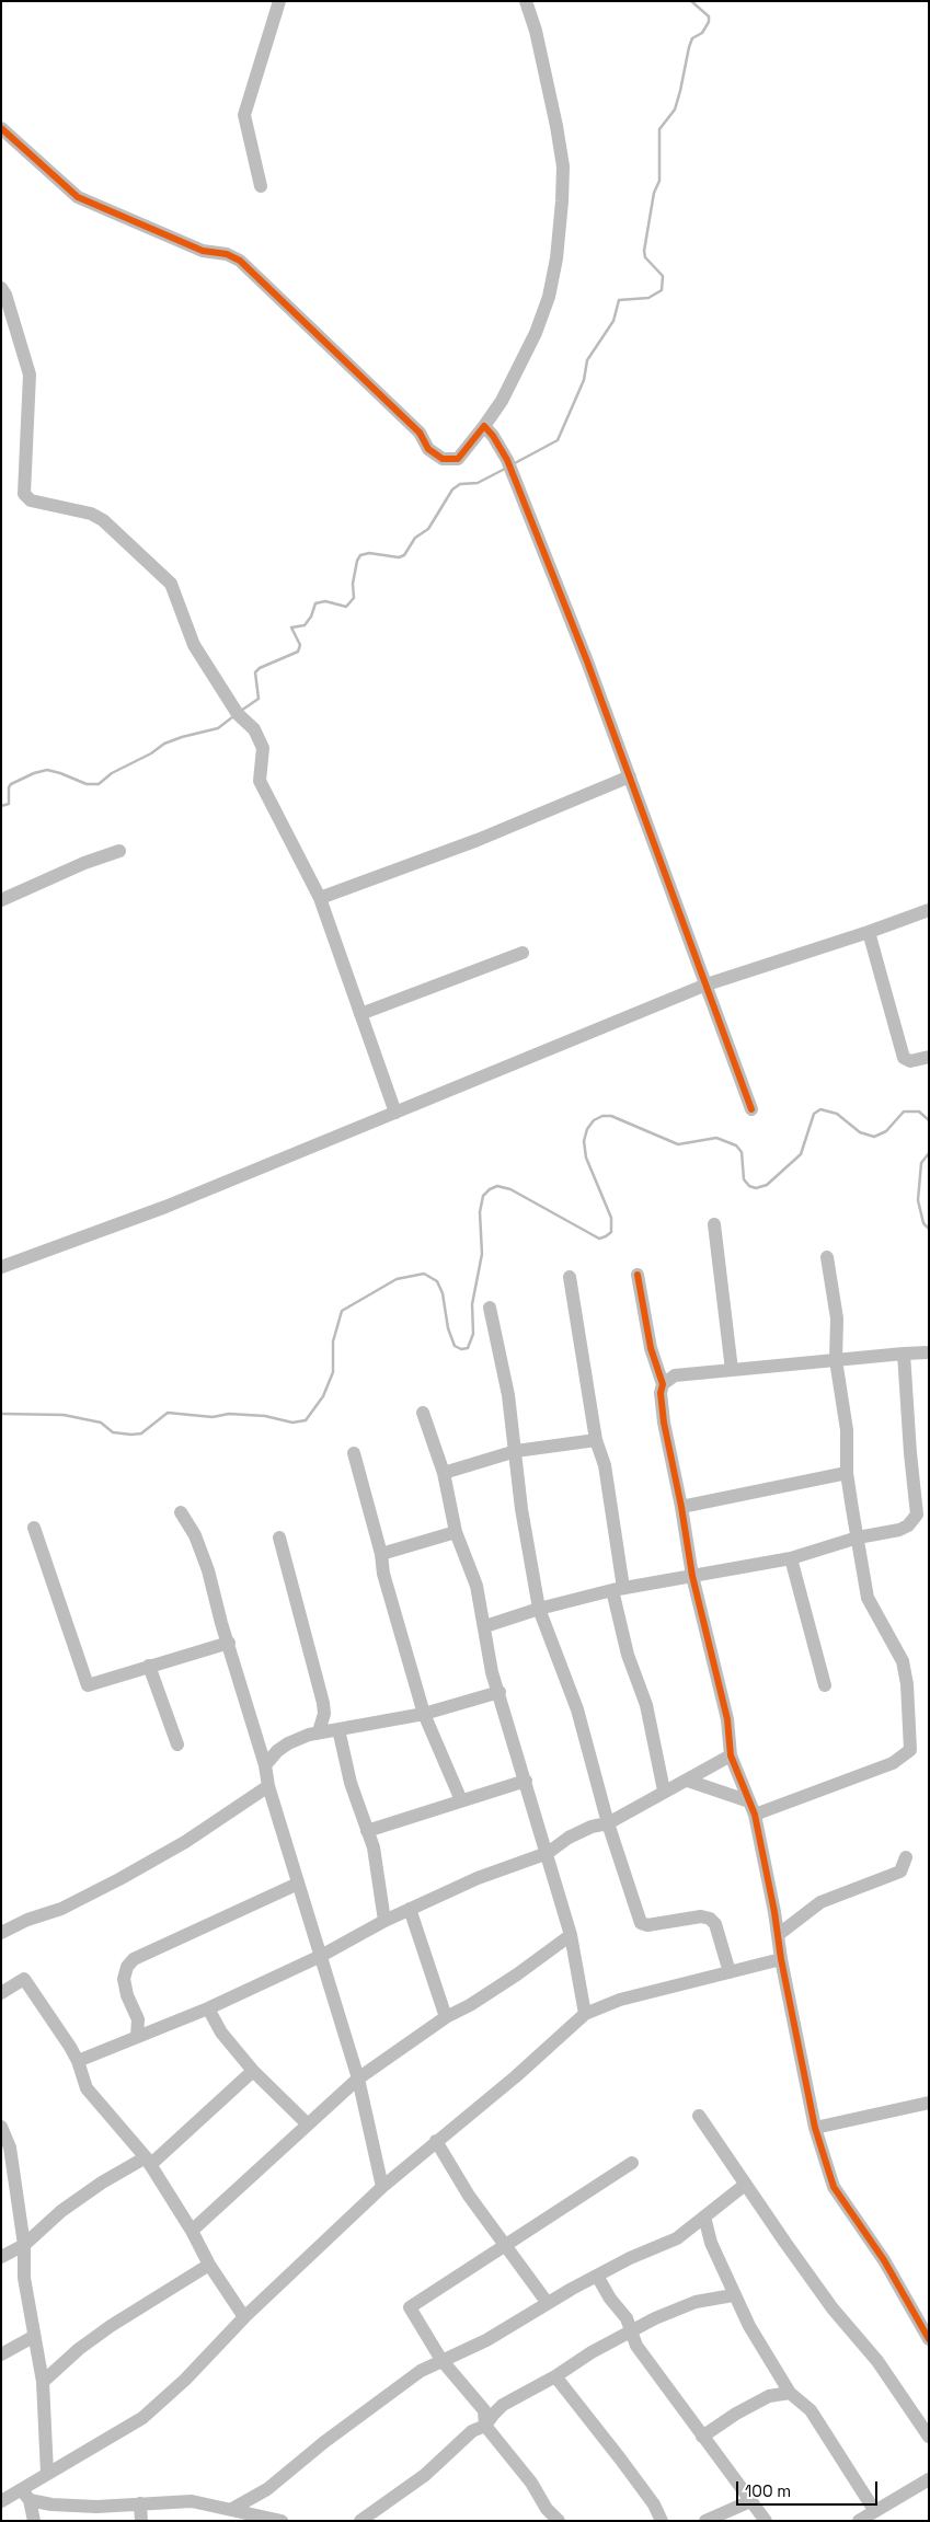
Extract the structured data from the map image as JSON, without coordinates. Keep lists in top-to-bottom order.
{
  "scale_bar": "100 m"
}
